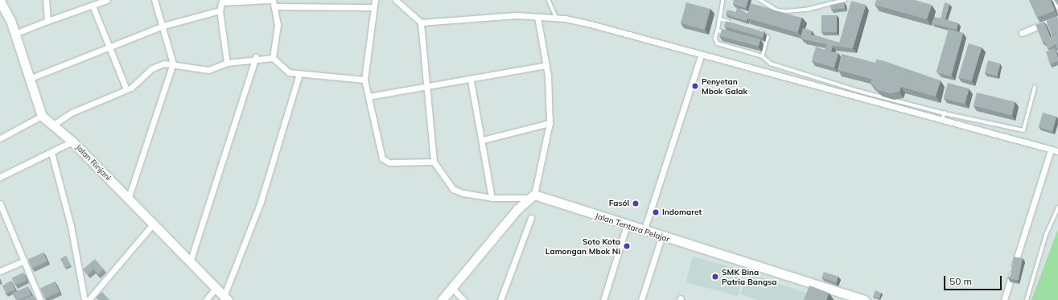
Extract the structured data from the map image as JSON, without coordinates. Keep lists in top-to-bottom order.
{
  "streets": {
    "main road": ["Jalan Rinjani", "Jalan Tentara Pelajar"]
  },
  "places": [
    "Penyetan Mbok Galak",
    "Fasól",
    "Indomaret",
    "Soto Kota Lamongan Mbok Ni",
    "SMK Bina Patria Bangsa"
  ],
  "scale_bar": "50 m"
}
